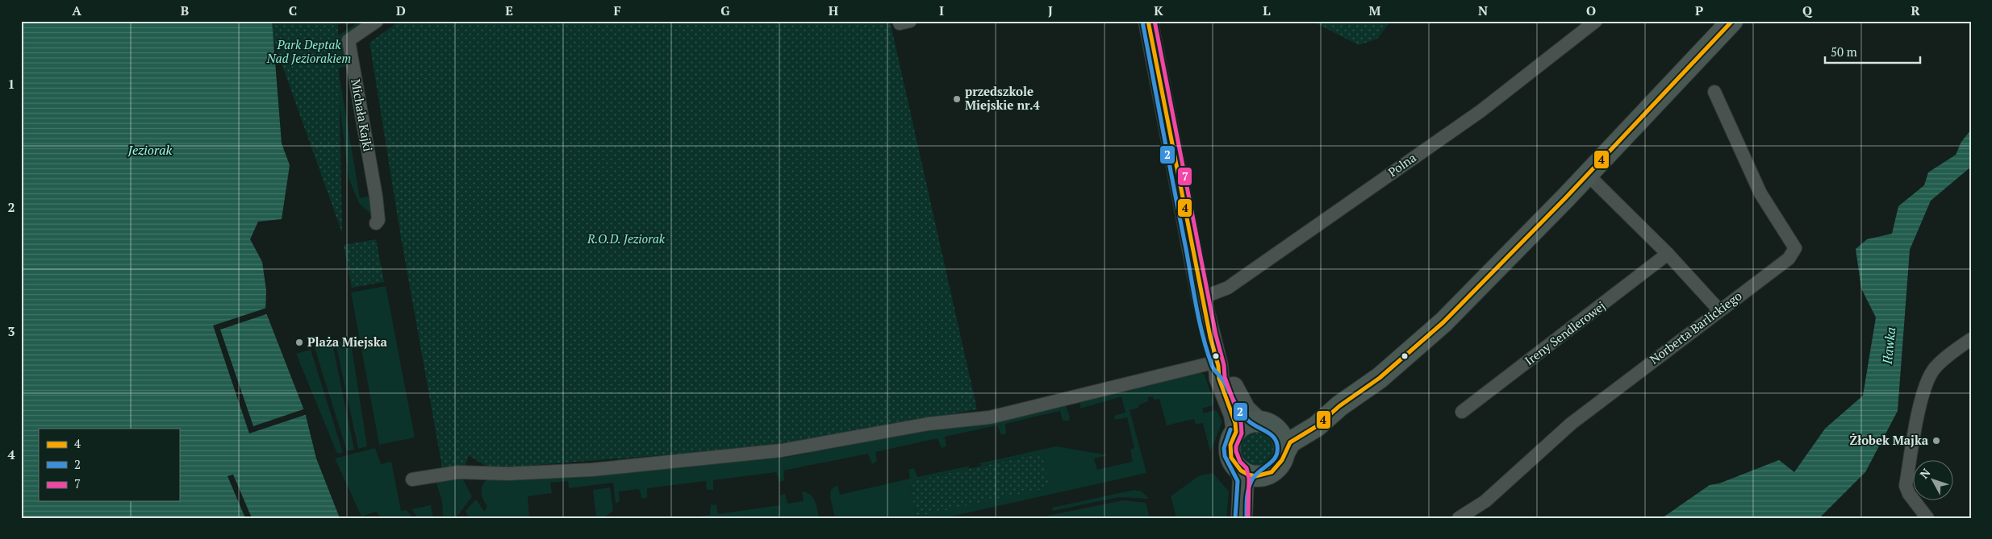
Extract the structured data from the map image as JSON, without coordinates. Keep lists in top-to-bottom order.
{
  "streets": {
    "street": [
      "Michała Kajki",
      "Polna",
      "Norberta Barlickiego",
      "Ireny Sendlerowej"
    ]
  },
  "water": ["Jeziorak", "Iławka"],
  "parks": ["Park Deptak Nad Jeziorakiem", "R.O.D. Jeziorak"],
  "places": ["przedszkole Miejskie nr.4", "Plaża Miejska", "Żłobek Majka"],
  "lines": ["transit line 4", "transit line 7", "transit line 2"],
  "legend": ["4", "2", "7"],
  "scale_bar": "50 m",
  "north": "top left",
  "grid": {
    "columns": [
      "A",
      "B",
      "C",
      "D",
      "E",
      "F",
      "G",
      "H",
      "I",
      "J",
      "K",
      "L",
      "M",
      "N",
      "O",
      "P",
      "Q",
      "R"
    ],
    "rows": [
      "1",
      "2",
      "3",
      "4"
    ]
  }
}
